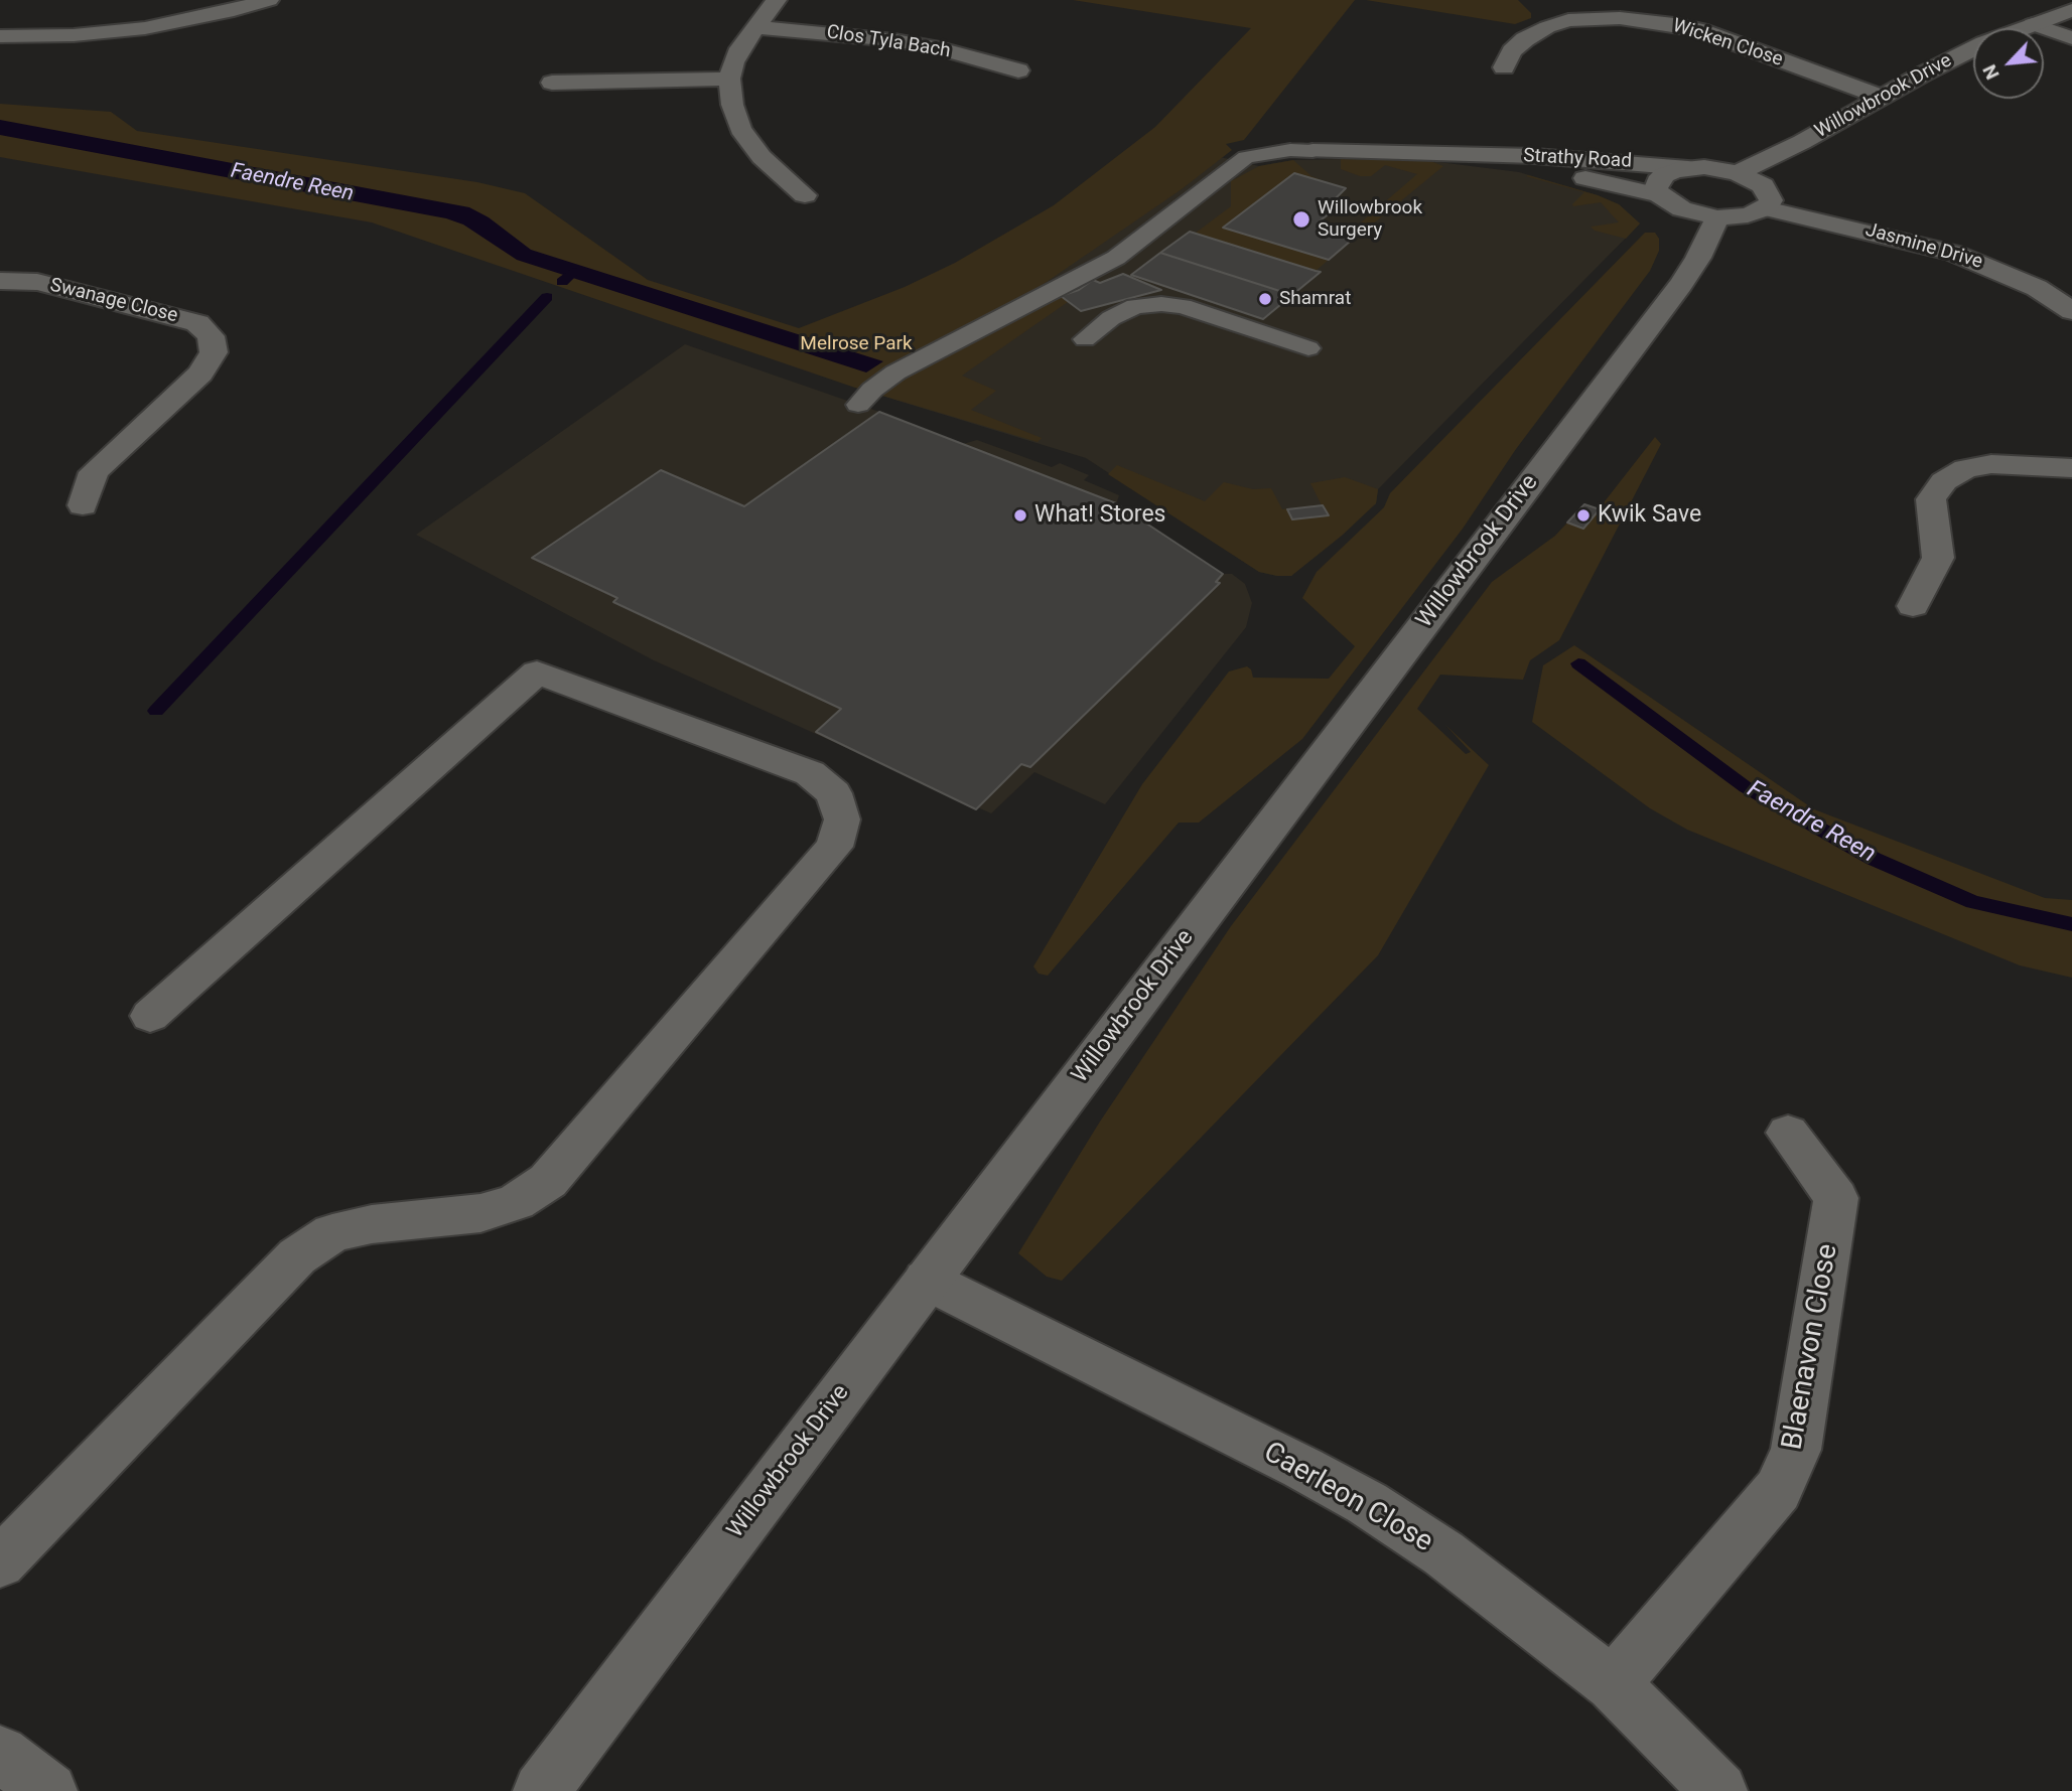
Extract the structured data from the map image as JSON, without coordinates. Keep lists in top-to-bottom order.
{
  "streets": {
    "street": [
      "Clos Tyla Bach",
      "Wicken Close",
      "Willowbrook Drive",
      "Strathy Road",
      "Jasmine Drive",
      "Swanage Close",
      "Blaenavon Close",
      "Caerleon Close"
    ]
  },
  "crossings": [
    ["Wicken Close", "Willowbrook Drive"],
    ["Willowbrook Drive", "Strathy Road"],
    ["Willowbrook Drive", "Caerleon Close"],
    ["Strathy Road", "Jasmine Drive"],
    ["Blaenavon Close", "Caerleon Close"]
  ],
  "water": ["Faendre Reen"],
  "parks": ["Melrose Park"],
  "places": [
    "Willowbrook Surgery",
    "Shamrat",
    "What! Stores",
    "Kwik Save"
  ],
  "north": "bottom left"
}
